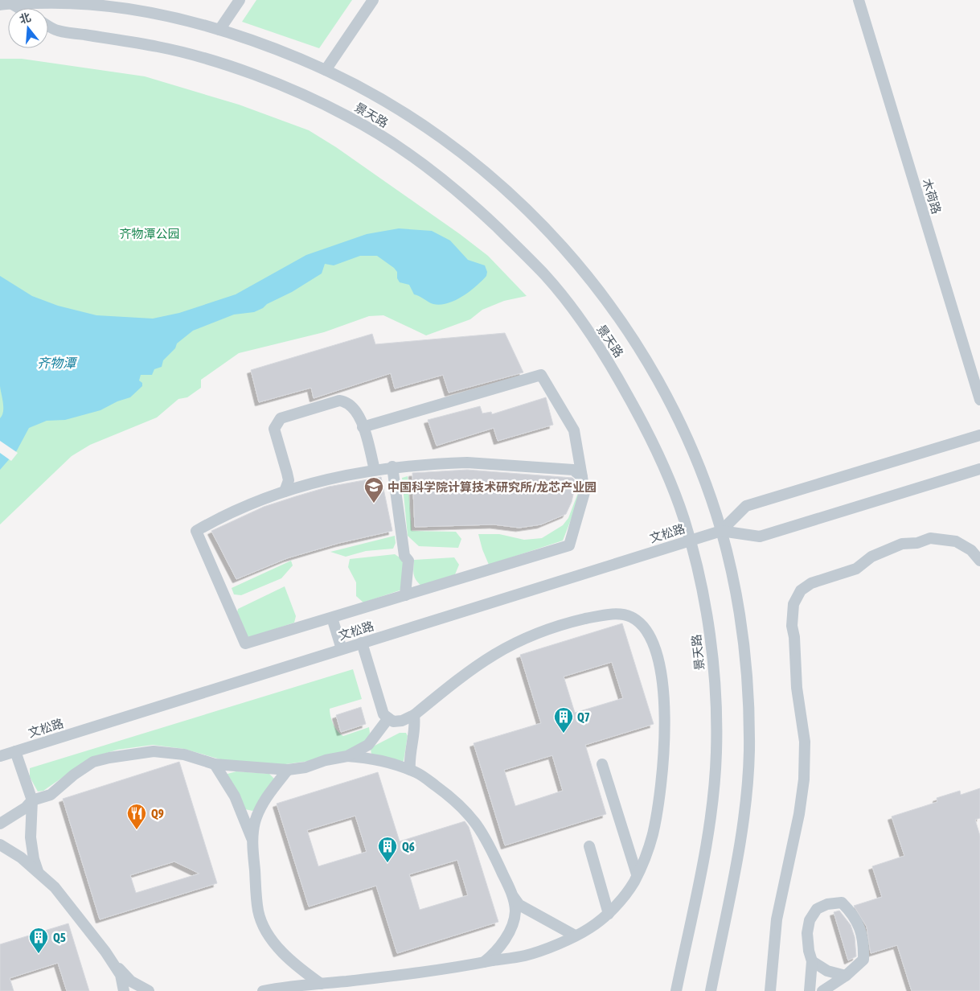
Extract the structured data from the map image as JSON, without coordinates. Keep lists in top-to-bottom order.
{
  "streets": {
    "street": ["景天路", "木荷路", "文松路"]
  },
  "crossings": [
    ["景天路", "文松路"]
  ],
  "water": ["齐物潭"],
  "parks": ["齐物潭公园"],
  "places": {
    "school or university": ["中国科学院计算技术研究所/龙芯产业园"],
    "building": ["Q7", "Q6", "Q5"],
    "restaurant": ["Q9"]
  },
  "north": "top"
}
